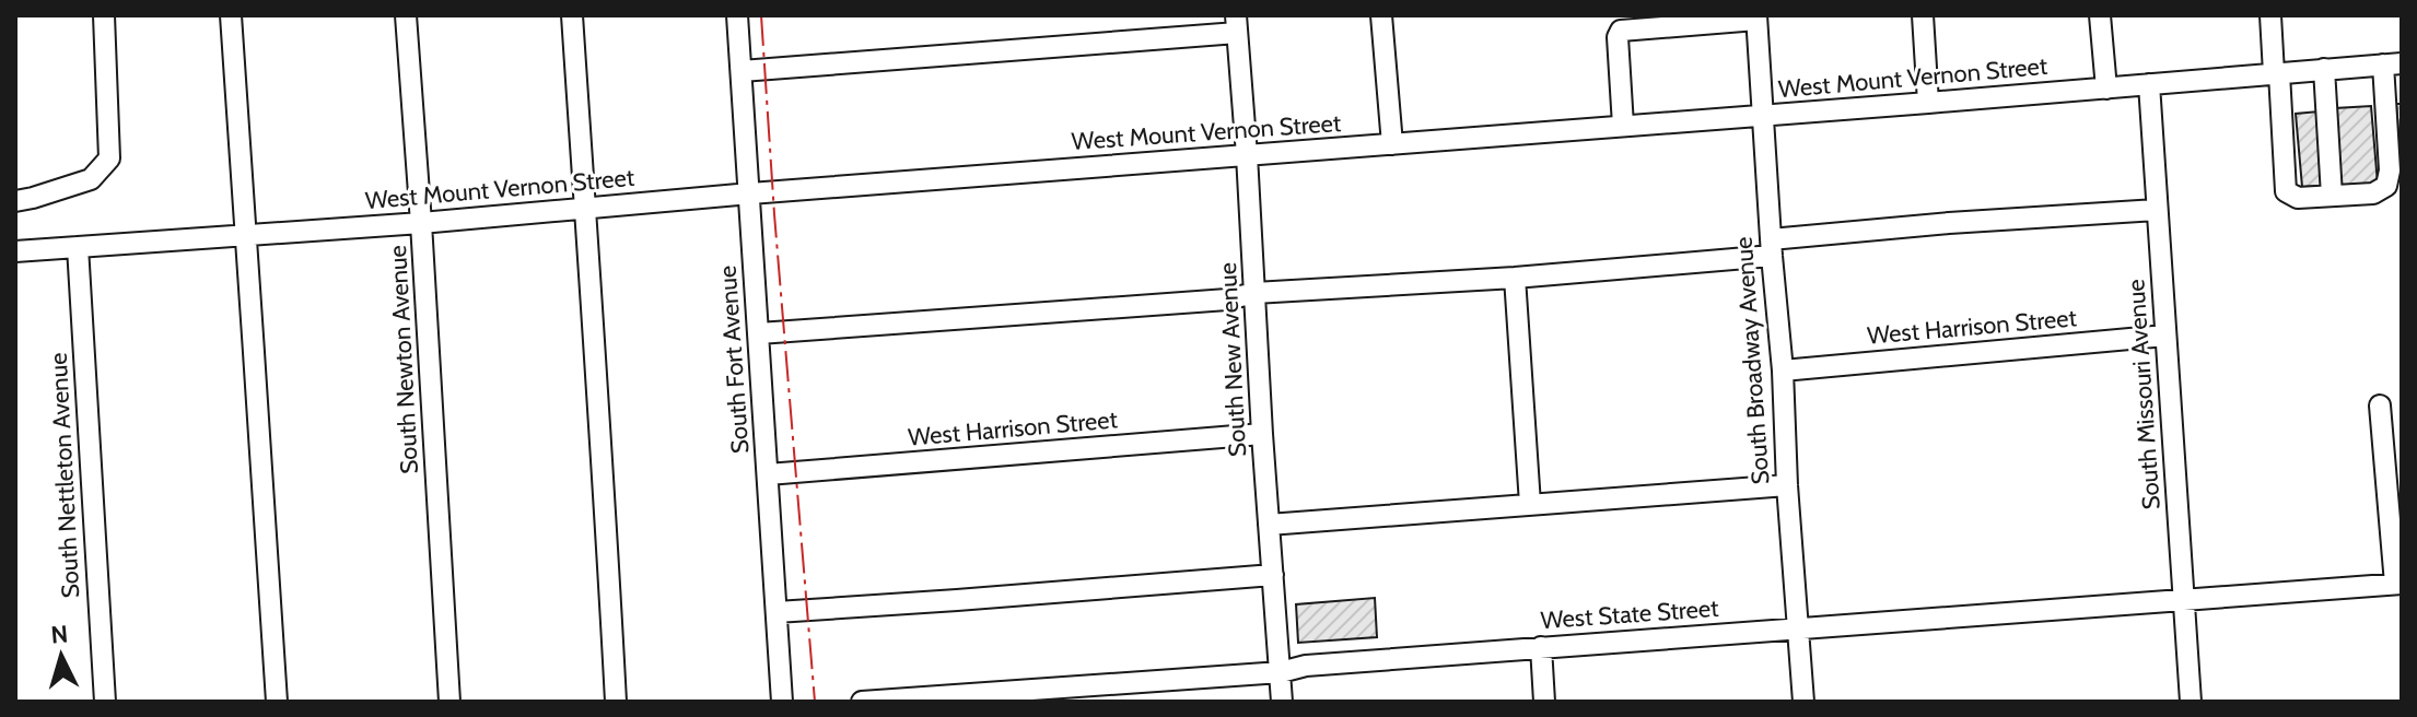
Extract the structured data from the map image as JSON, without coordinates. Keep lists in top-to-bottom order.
{
  "streets": {
    "street": [
      "West Mount Vernon Street",
      "West Harrison Street",
      "South Newton Avenue",
      "South Fort Avenue",
      "South New Avenue",
      "South Broadway Avenue",
      "South Missouri Avenue",
      "South Nettleton Avenue",
      "West State Street"
    ]
  },
  "crossings": [
    ["West Mount Vernon Street", "South Newton Avenue"],
    ["West Mount Vernon Street", "South Fort Avenue"],
    ["West Mount Vernon Street", "South New Avenue"],
    ["West Mount Vernon Street", "South Broadway Avenue"],
    ["West Mount Vernon Street", "South Missouri Avenue"],
    ["West Mount Vernon Street", "South Nettleton Avenue"],
    ["West Harrison Street", "South Fort Avenue"],
    ["West Harrison Street", "South New Avenue"],
    ["West Harrison Street", "South Broadway Avenue"],
    ["West Harrison Street", "South Missouri Avenue"],
    ["South New Avenue", "West State Street"],
    ["South Broadway Avenue", "West State Street"],
    ["South Missouri Avenue", "West State Street"]
  ],
  "north": "top"
}
